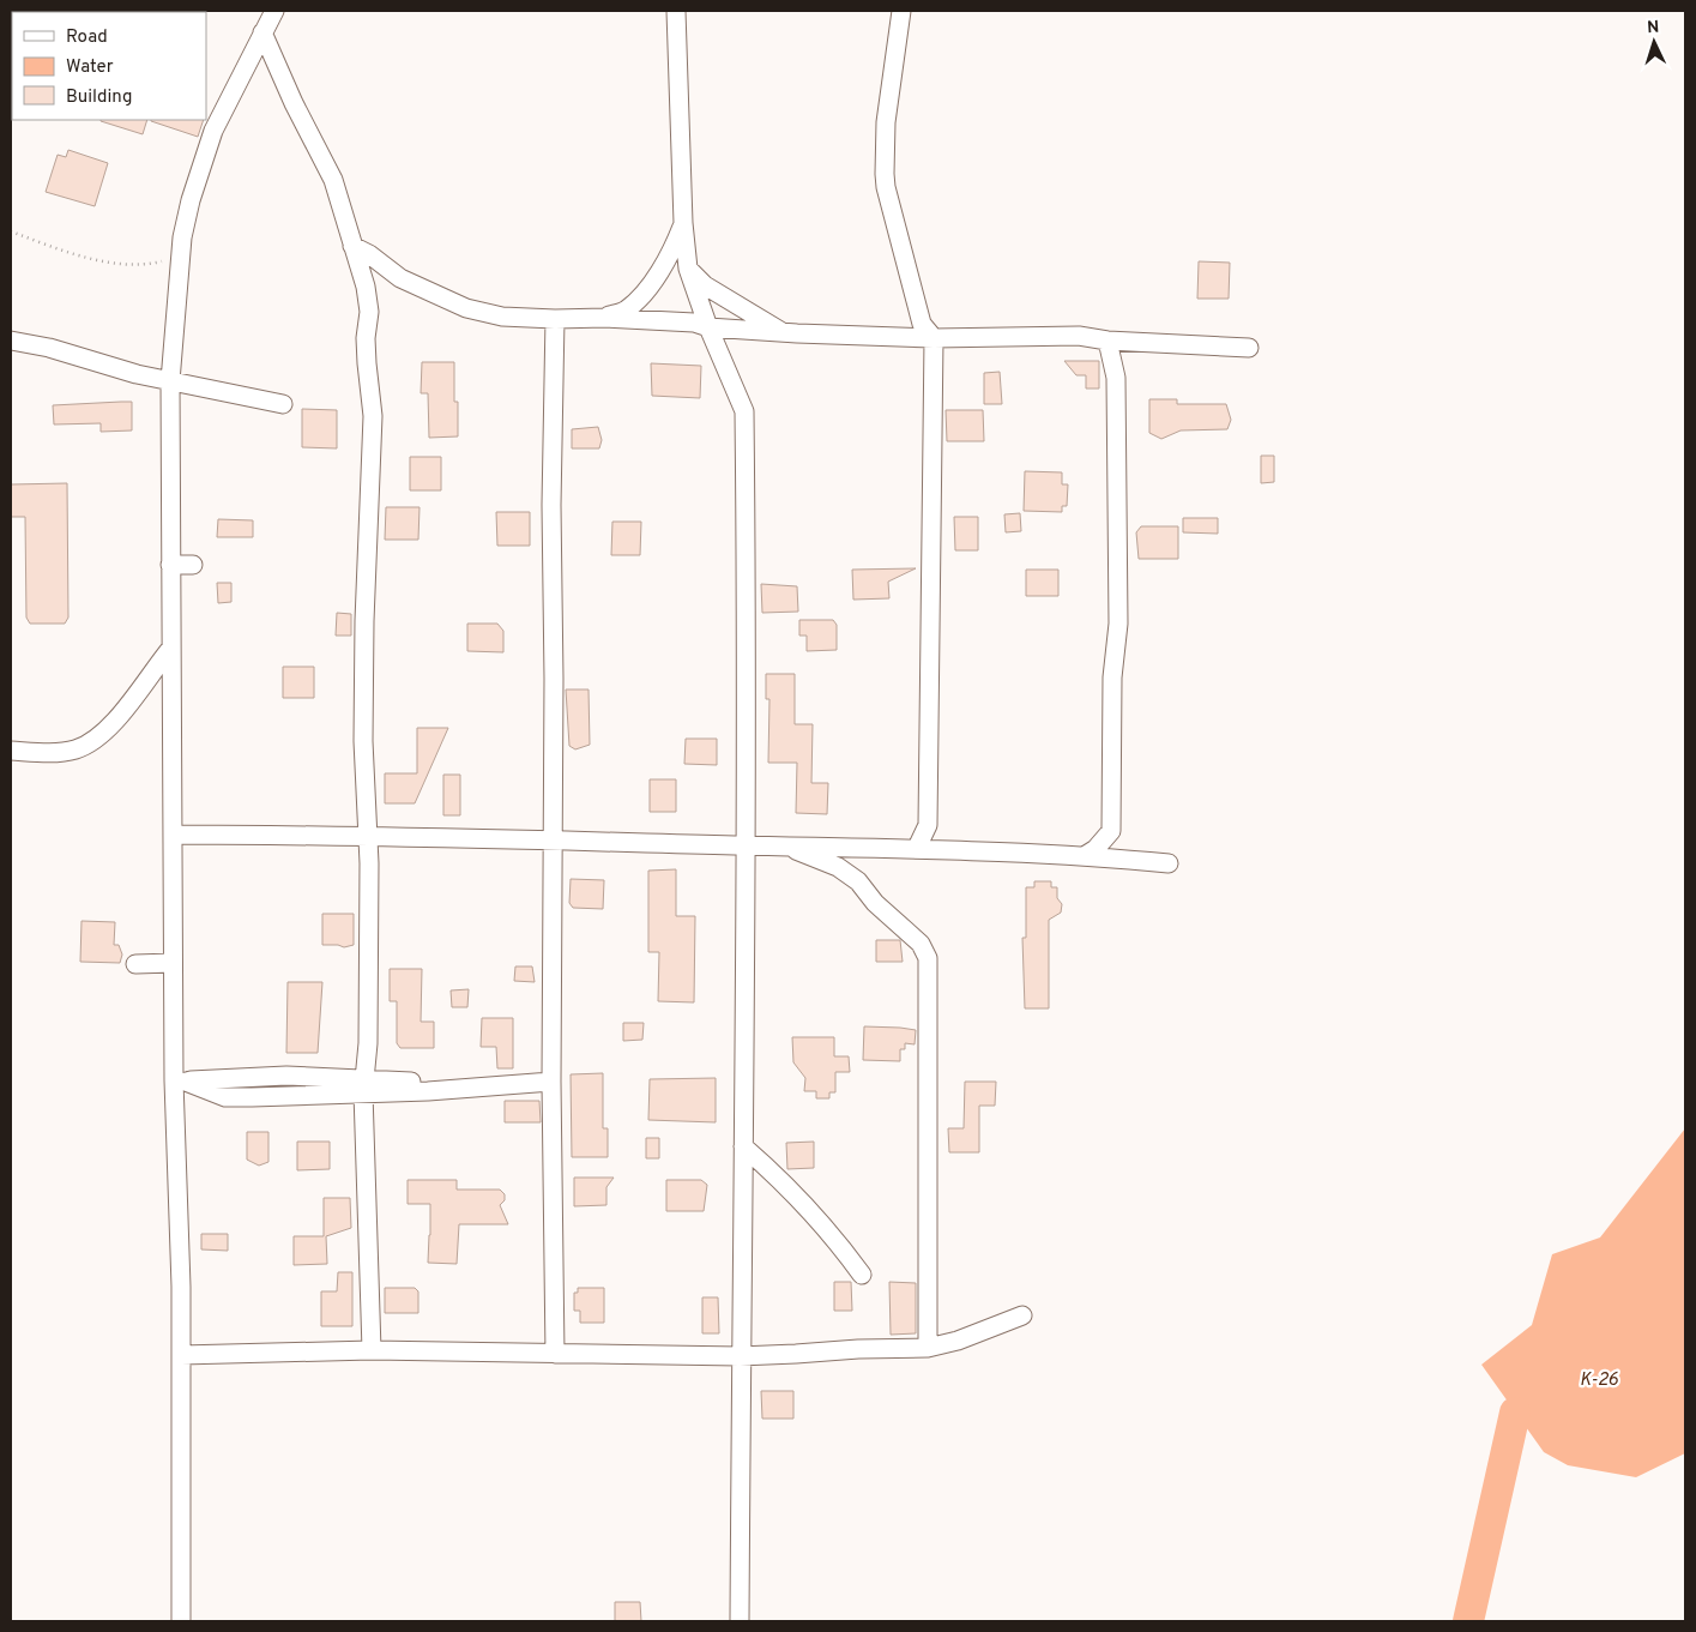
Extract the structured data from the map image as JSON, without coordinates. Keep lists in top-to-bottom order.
{
  "water": ["К-26"],
  "legend": ["Road", "Water", "Building"],
  "north": "top"
}
